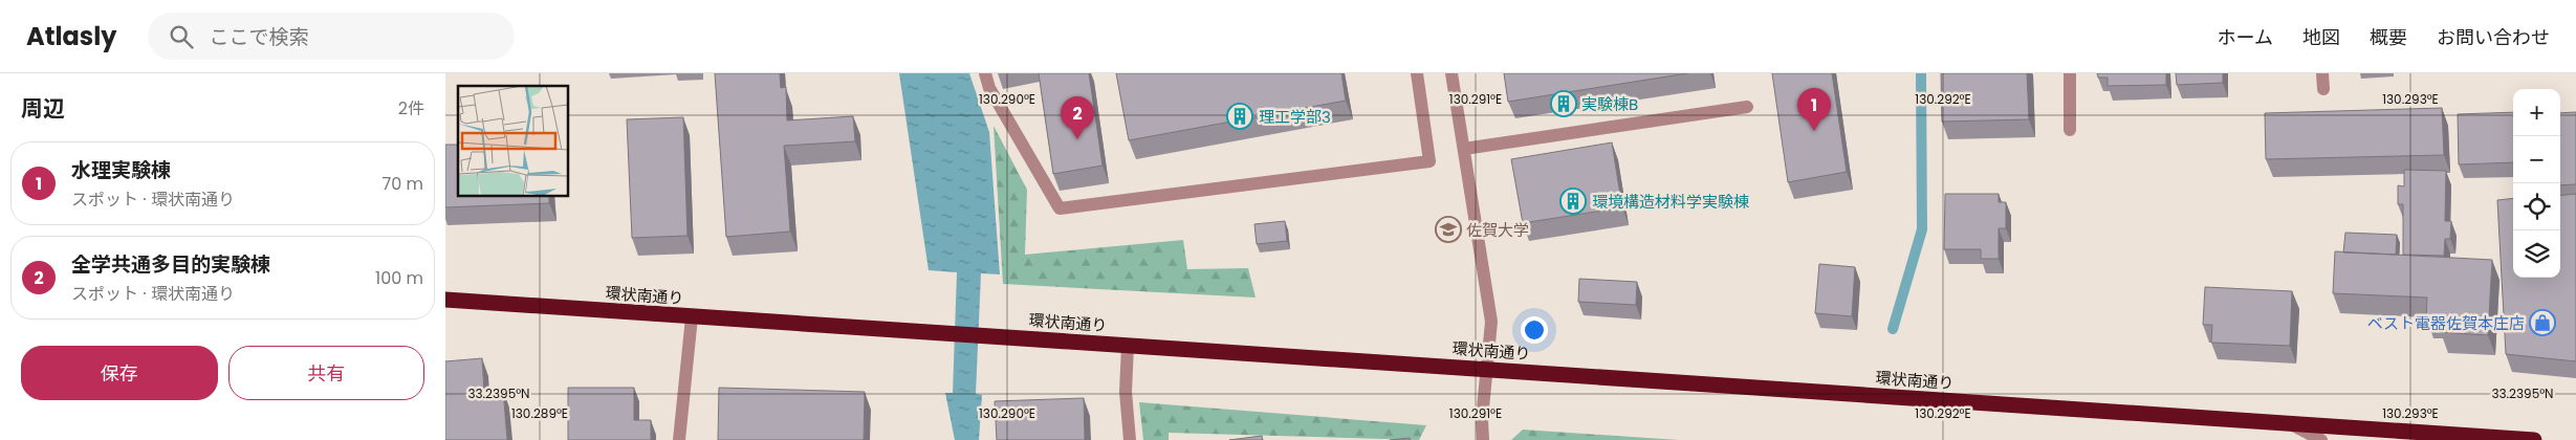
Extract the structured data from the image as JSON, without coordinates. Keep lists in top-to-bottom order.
{
  "streets": {
    "highway": ["環状南通り"]
  },
  "places": {
    "building": ["実験棟B", "理工学部3", "環境構造材料学実験棟"],
    "school or university": ["佐賀大学"],
    "shop": ["ベスト電器佐賀本庄店"]
  },
  "page": {
    "header": "Atlasly",
    "search": "ここで検索",
    "nav": [
      "ホーム",
      "地図",
      "概要",
      "お問い合わせ"
    ],
    "heading": ["周辺", "2件"],
    "pins": ["1", "2"],
    "map_buttons": ["+", "−"],
    "list": [
      {
        "mark": "1",
        "name": "水理実験棟",
        "note": "スポット · 環状南通り",
        "value": "70 m"
      },
      {
        "mark": "2",
        "name": "全学共通多目的実験棟",
        "note": "スポット · 環状南通り",
        "value": "100 m"
      }
    ],
    "buttons": ["保存", "共有"]
  },
  "coordinates": [
    "130.290°E",
    "130.291°E",
    "130.292°E",
    "130.293°E",
    "33.2395°N",
    "130.289°E"
  ]
}
